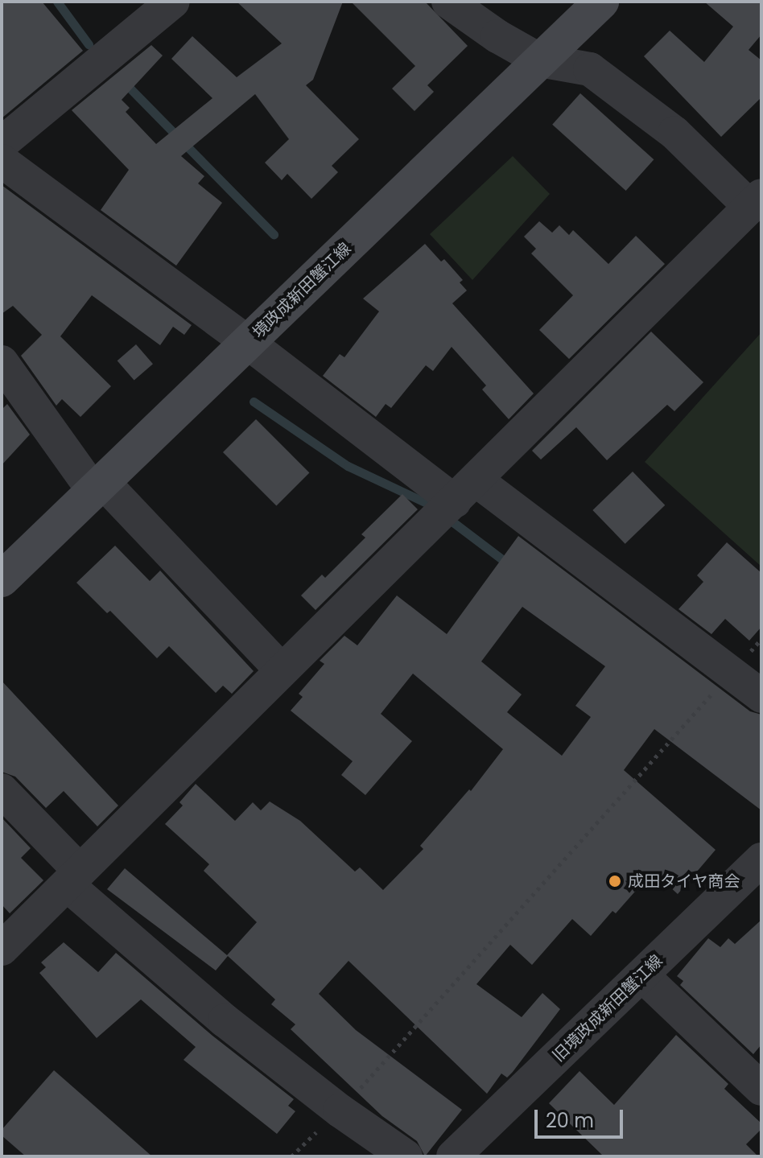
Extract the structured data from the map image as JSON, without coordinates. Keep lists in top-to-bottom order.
{
  "streets": {
    "main road": ["境政成新田蟹江線"],
    "street": ["旧境政成新田蟹江線"]
  },
  "places": ["成田タイヤ商会"],
  "scale_bar": "20 m"
}
